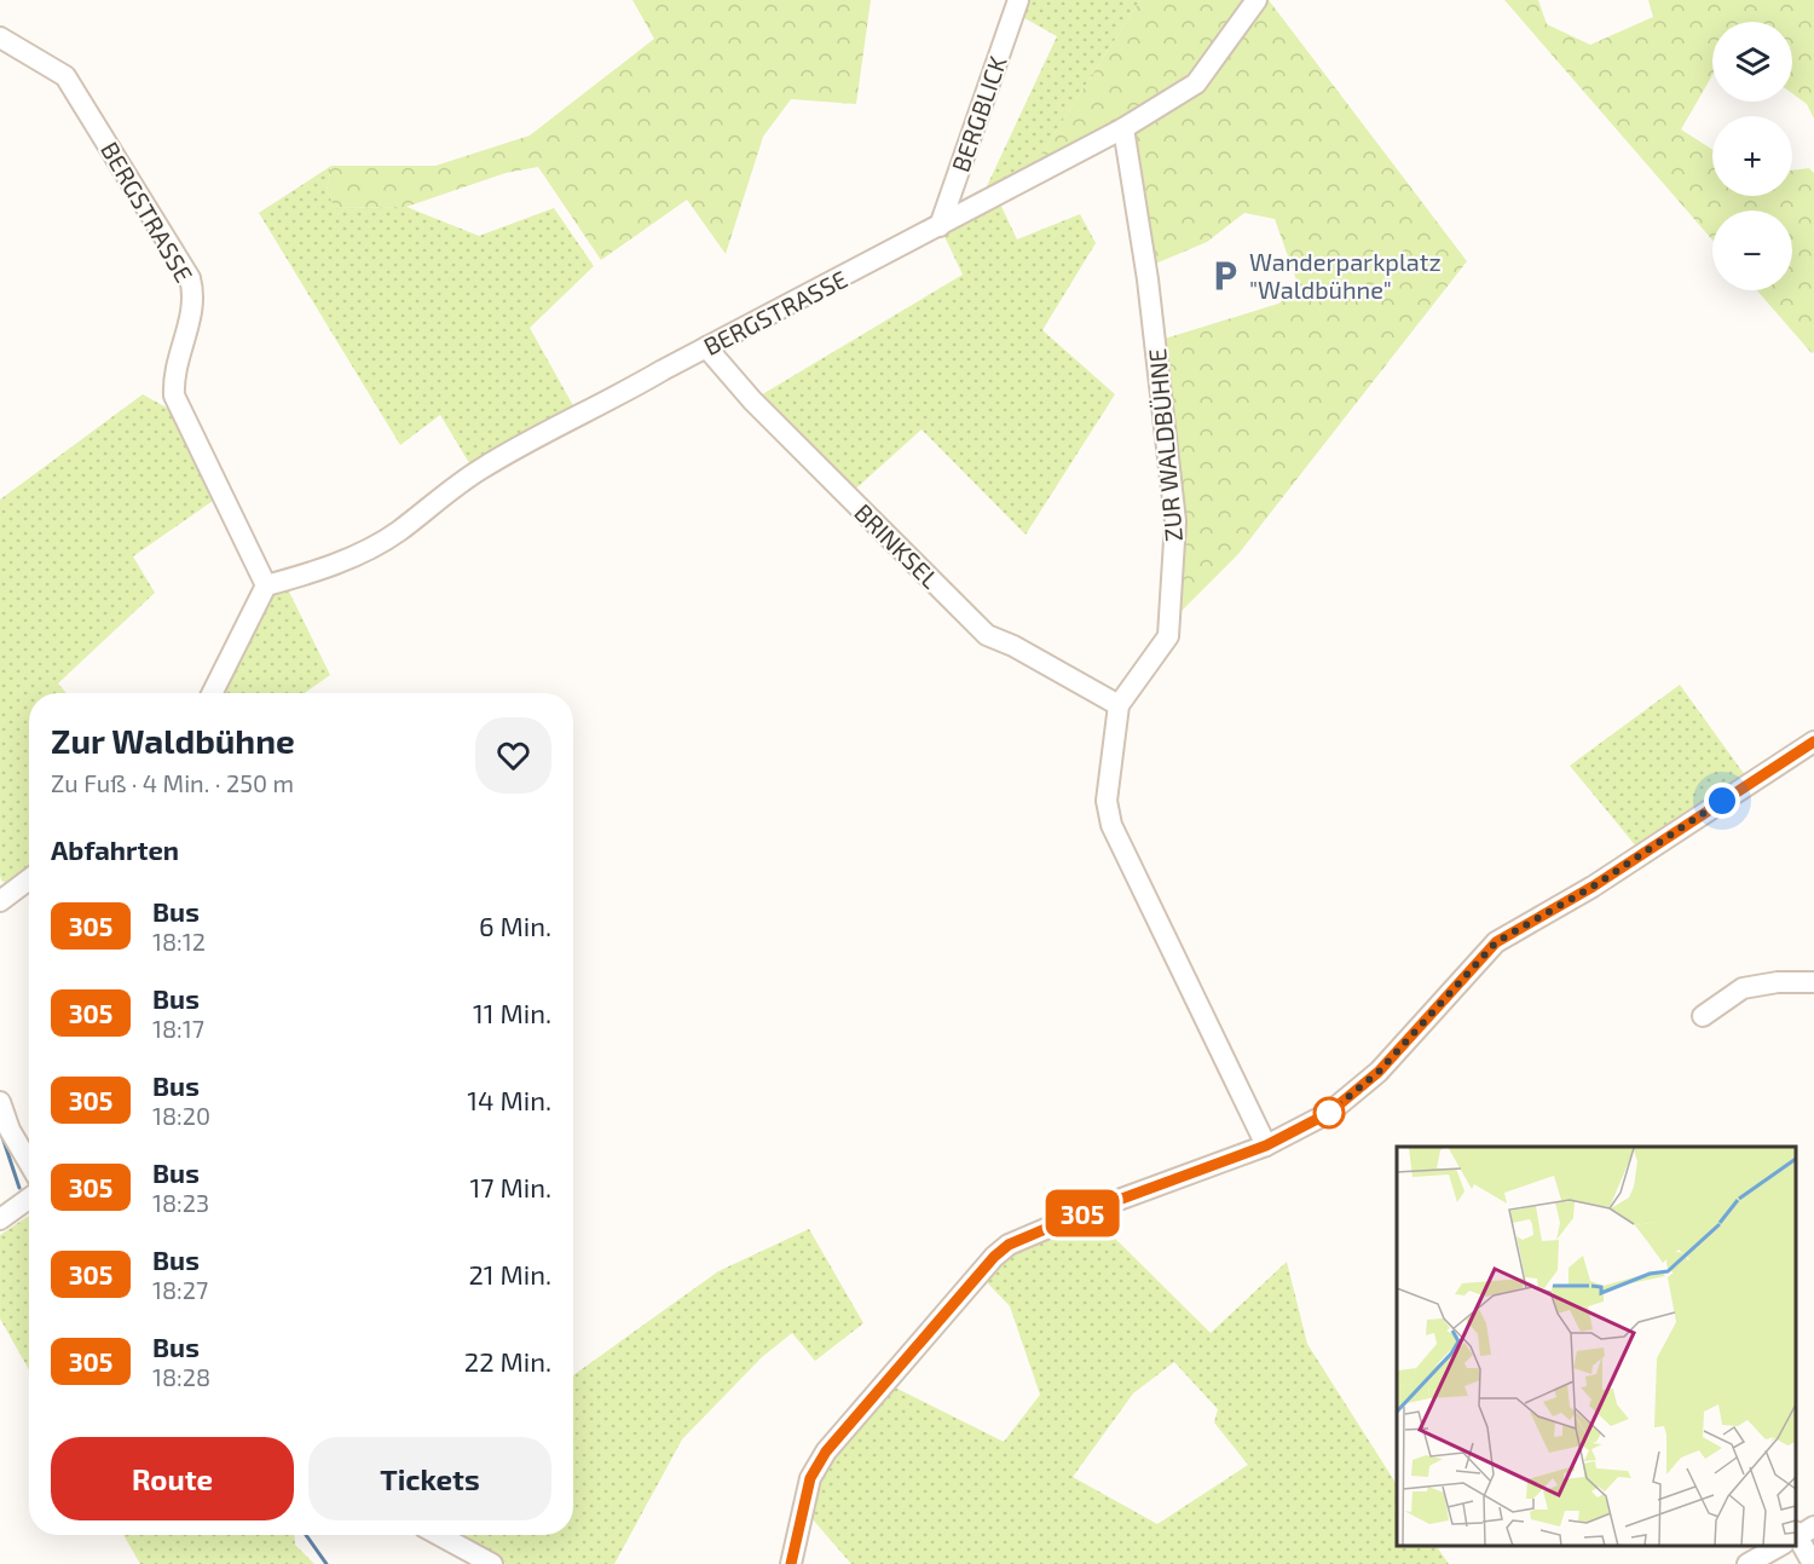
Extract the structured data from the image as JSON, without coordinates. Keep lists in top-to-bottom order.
{
  "streets": {
    "street": [
      "BERGBLICK",
      "BERGSTRASSE",
      "ZUR WALDBÜHNE",
      "BRINKSEL"
    ]
  },
  "crossings": [
    ["BERGBLICK", "BERGSTRASSE"],
    ["BERGSTRASSE", "ZUR WALDBÜHNE"],
    ["BERGSTRASSE", "BRINKSEL"],
    ["ZUR WALDBÜHNE", "BRINKSEL"]
  ],
  "places": {
    "parking": ["Wanderparkplatz \"Waldbühne\""]
  },
  "lines": ["bus line 305"],
  "page": {
    "on_map": "305",
    "map_buttons": ["+", "−"],
    "heading": [
      ["Zur Waldbühne", "Zu Fuß · 4 Min. · 250 m"],
      "Abfahrten"
    ],
    "list": [
      {
        "mark": "305",
        "name": "Bus",
        "note": "18:12",
        "value": "6 Min."
      },
      {
        "mark": "305",
        "name": "Bus",
        "note": "18:17",
        "value": "11 Min."
      },
      {
        "mark": "305",
        "name": "Bus",
        "note": "18:20",
        "value": "14 Min."
      },
      {
        "mark": "305",
        "name": "Bus",
        "note": "18:23",
        "value": "17 Min."
      },
      {
        "mark": "305",
        "name": "Bus",
        "note": "18:27",
        "value": "21 Min."
      },
      {
        "mark": "305",
        "name": "Bus",
        "note": "18:28",
        "value": "22 Min."
      }
    ],
    "buttons": ["Route", "Tickets"]
  }
}
